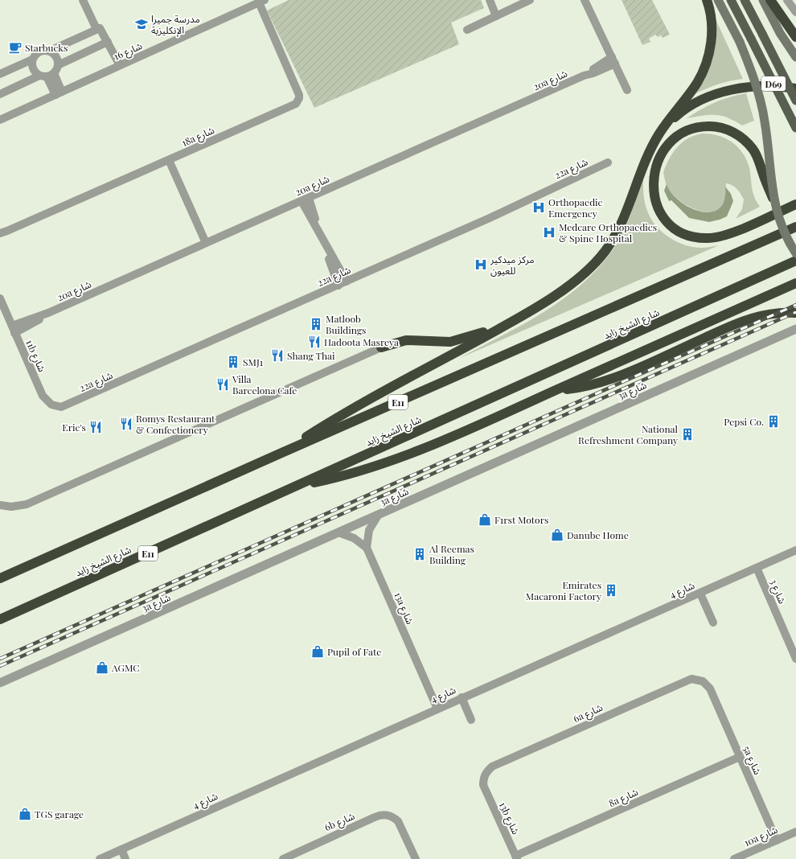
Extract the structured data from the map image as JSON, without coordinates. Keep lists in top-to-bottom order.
{
  "streets": {
    "highway": ["شارع الشيخ زايد", "E11"],
    "main road": ["D69"],
    "street": [
      "شارع 16",
      "20a شارع",
      "18a شارع",
      "22a شارع",
      "11b شارع",
      "3a شارع",
      "شارع 4",
      "شارع 3",
      "13a شارع",
      "6a شارع",
      "5a شارع",
      "8a شارع",
      "13b شارع",
      "6b شارع",
      "10a شارع"
    ]
  },
  "crossings": [
    ["شارع 16", "18a شارع"],
    ["20a شارع", "11b شارع"],
    ["22a شارع", "11b شارع"],
    ["شارع 4", "شارع 3"],
    ["شارع 4", "13a شارع"],
    ["6a شارع", "5a شارع"],
    ["6a شارع", "13b شارع"],
    ["5a شارع", "8a شارع"],
    ["5a شارع", "10a شارع"],
    ["8a شارع", "13b شارع"]
  ],
  "places": {
    "school or university": ["مدرسة جميرا الإنكليزية"],
    "cafe": ["Starbucks"],
    "hospital": ["Orthopaedic Emergency", "Medcare Orthopaedics & Spine Hospital", "مركز ميدكير للعيون"],
    "building": [
      "Matloob Buildings",
      "SMJ1",
      "Pepsi Co.",
      "National Refreshment Company",
      "Al Reemas Building",
      "Emirates Macaroni Factory"
    ],
    "restaurant": [
      "Hadoota Masreya",
      "Shang Thai",
      "Villa Barcelona Cafe",
      "Romys Restaurant & Confectionery",
      "Eric's"
    ],
    "shop": [
      "F1rst Motors",
      "Danube Home",
      "Pupil of Fate",
      "AGMC",
      "TGS garage"
    ]
  }
}
